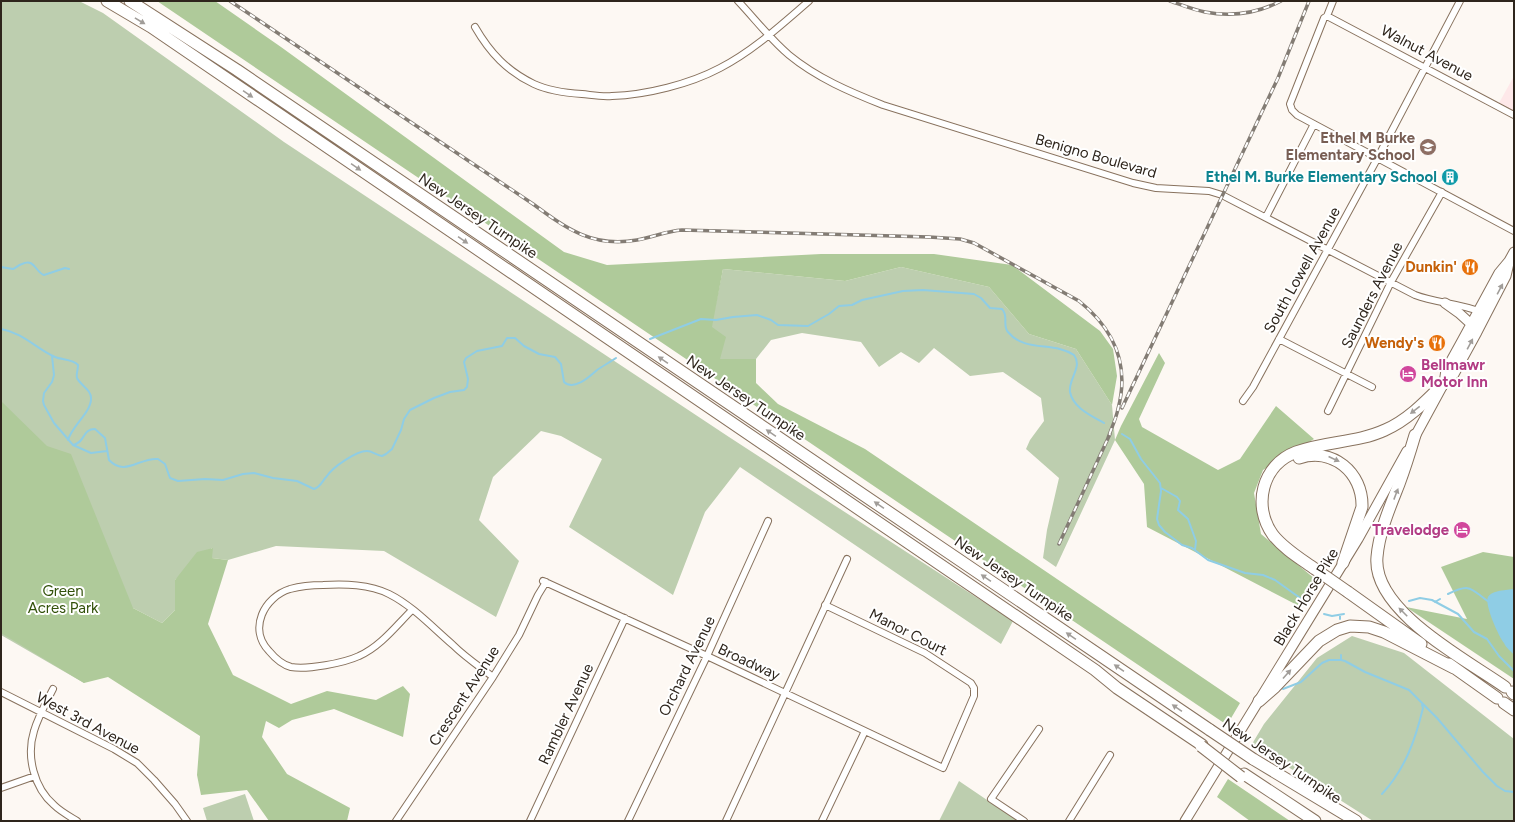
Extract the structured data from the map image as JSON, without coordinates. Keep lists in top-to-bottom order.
{
  "streets": {
    "highway": ["New Jersey Turnpike"],
    "main road": ["Black Horse Pike"],
    "street": [
      "Walnut Avenue",
      "Benigno Boulevard",
      "South Lowell Avenue",
      "Saunders Avenue",
      "Manor Court",
      "Broadway",
      "Orchard Avenue",
      "Crescent Avenue",
      "Rambler Avenue",
      "West 3rd Avenue"
    ]
  },
  "crossings": [
    ["Walnut Avenue", "South Lowell Avenue"],
    ["Benigno Boulevard", "South Lowell Avenue"],
    ["Benigno Boulevard", "Saunders Avenue"],
    ["Benigno Boulevard", "Black Horse Pike"],
    ["Manor Court", "Broadway"],
    ["Broadway", "Orchard Avenue"],
    ["Broadway", "Crescent Avenue"],
    ["Broadway", "Rambler Avenue"]
  ],
  "parks": ["Green Acres Park"],
  "places": {
    "school or university": ["Ethel M Burke Elementary School"],
    "building": ["Ethel M. Burke Elementary School"],
    "restaurant": ["Dunkin'", "Wendy's"],
    "hotel": ["Bellmawr Motor Inn", "Travelodge"]
  }
}
